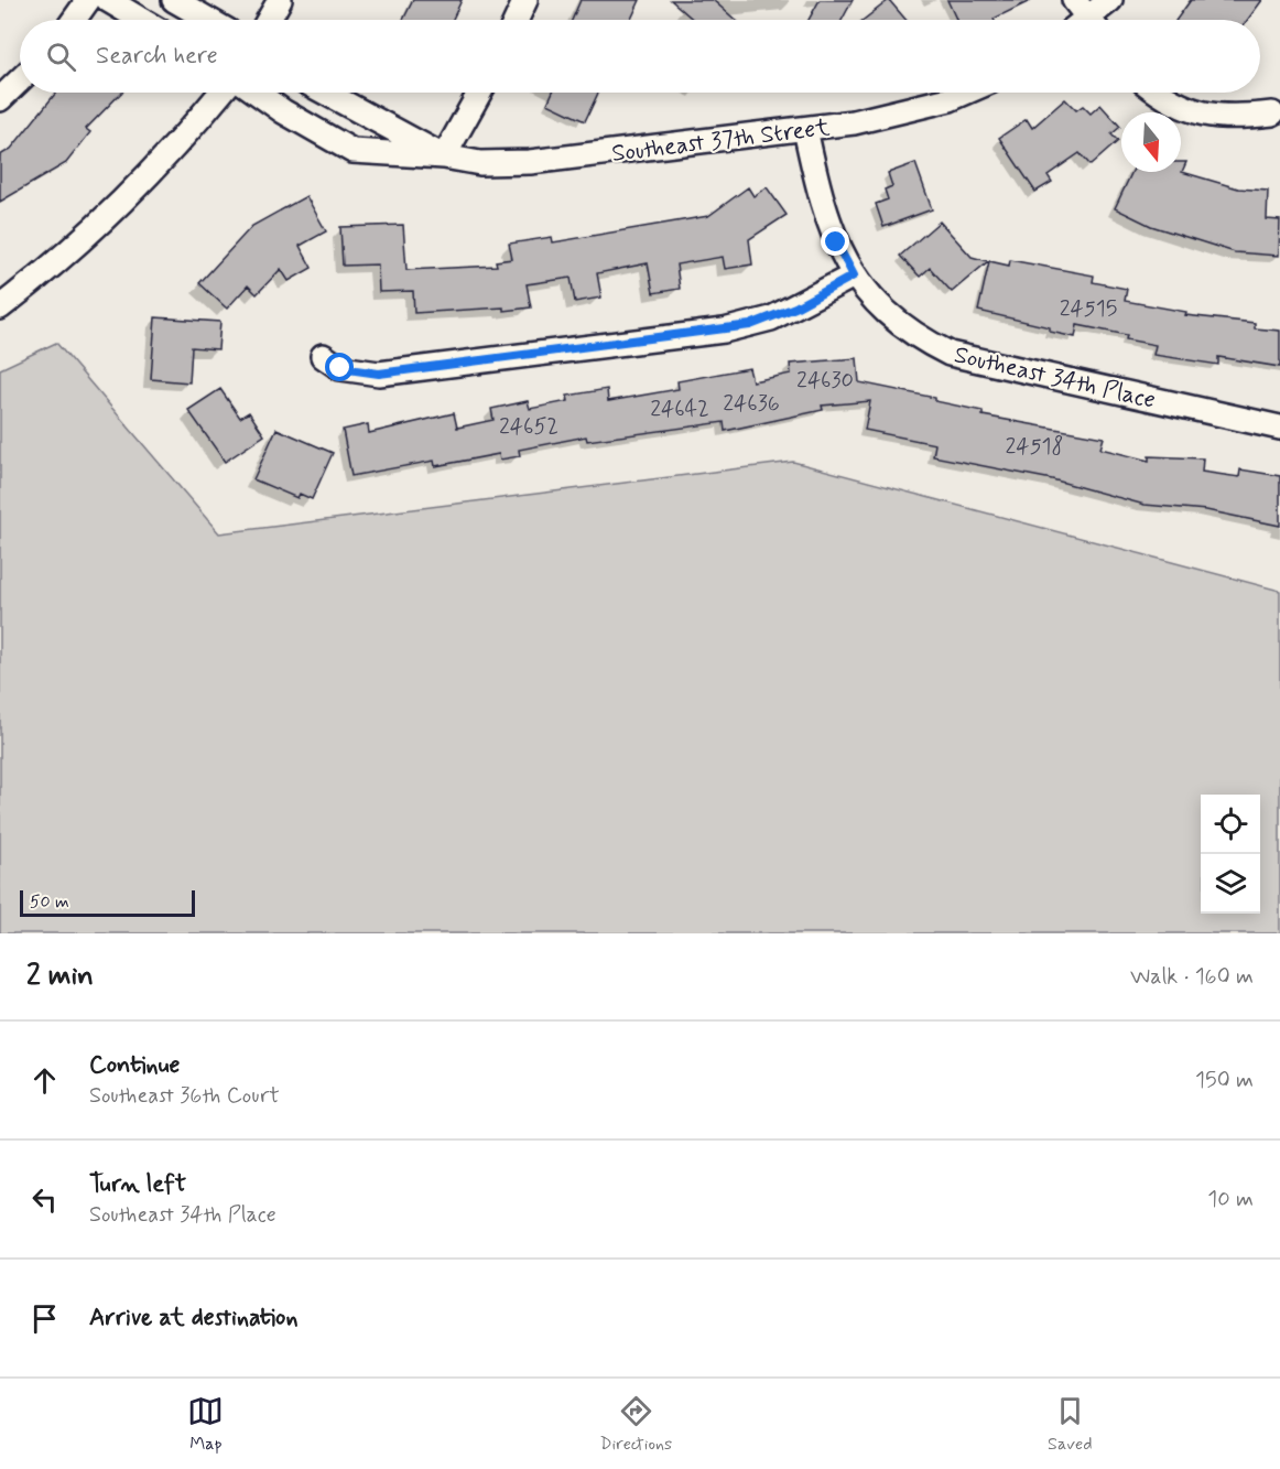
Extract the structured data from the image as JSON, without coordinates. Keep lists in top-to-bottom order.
{
  "streets": {
    "street": ["Southeast 37th Street", "Southeast 34th Place"]
  },
  "crossings": [
    ["Southeast 37th Street", "Southeast 34th Place"]
  ],
  "house_numbers": [
    "24515",
    "24630",
    "24636",
    "24642",
    "24652",
    "24518"
  ],
  "scale_bar": "50 m",
  "north": "bottom",
  "page": {
    "search": "Search here",
    "scale": "50 m",
    "heading": ["2 min", "Walk · 160 m"],
    "list": [
      ["Continue", "Southeast 36th Court", "150 m"],
      ["Turn left", "Southeast 34th Place", "10 m"],
      "Arrive at destination"
    ],
    "nav": ["Map", "Directions", "Saved"]
  }
}
